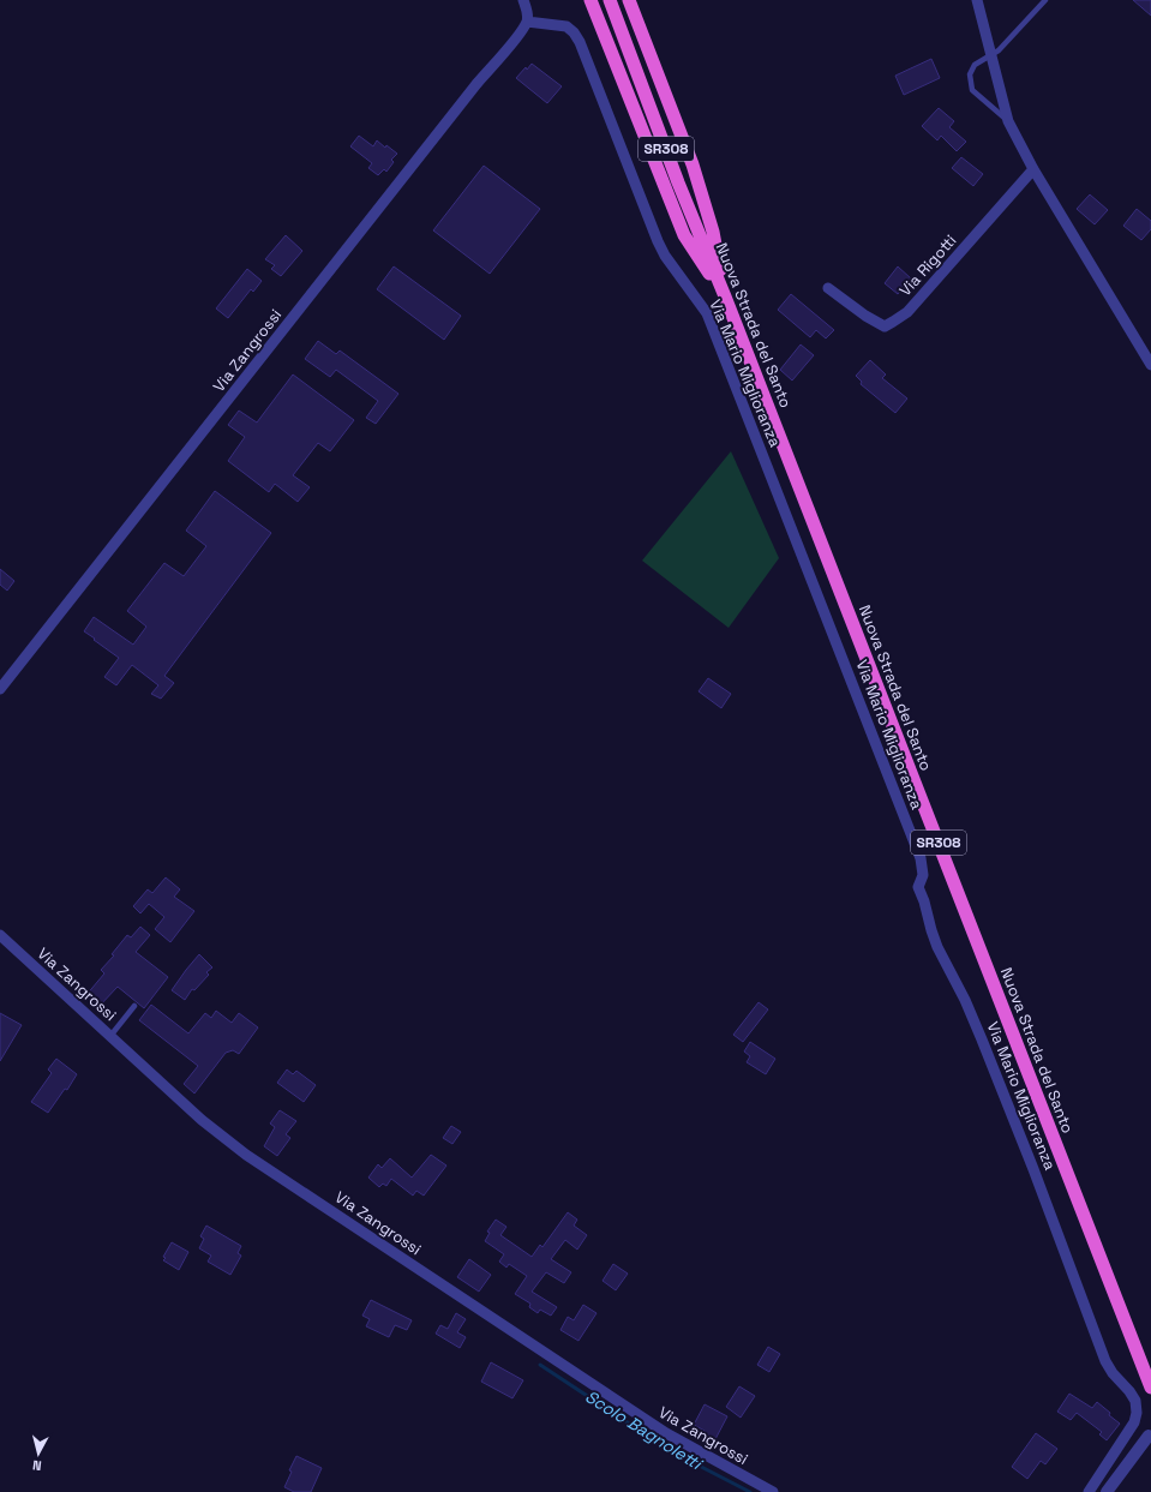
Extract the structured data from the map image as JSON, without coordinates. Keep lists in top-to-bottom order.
{
  "streets": {
    "highway": ["SR308", "Nuova Strada del Santo"],
    "street": ["Via Rigotti", "Via Zangrossi", "Via Mario Miglioranza"]
  },
  "crossings": [
    ["Via Zangrossi", "Via Mario Miglioranza"]
  ],
  "water": ["Scolo Bagnoletti"],
  "north": "bottom"
}
